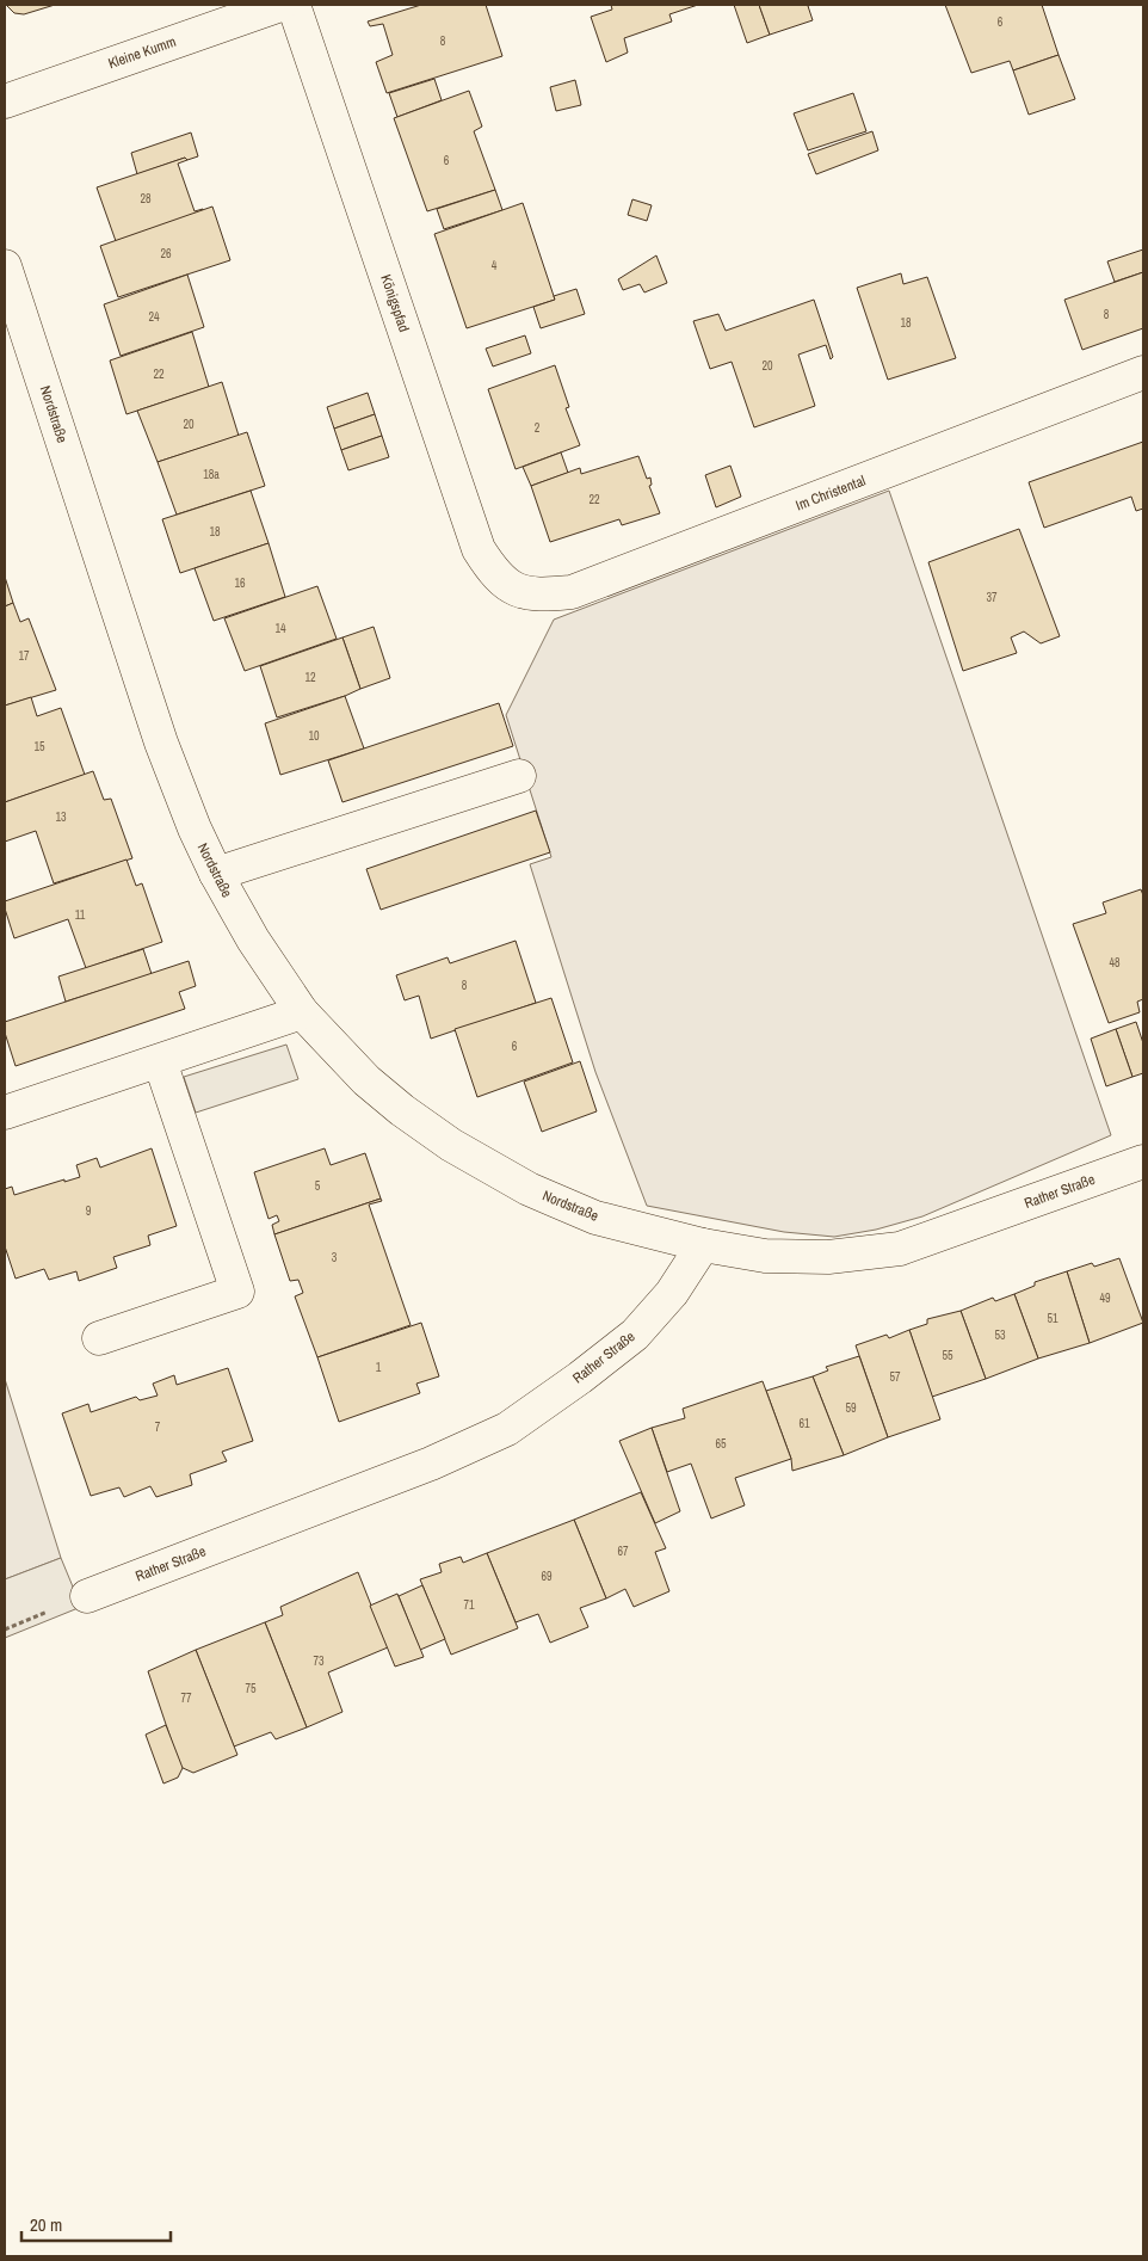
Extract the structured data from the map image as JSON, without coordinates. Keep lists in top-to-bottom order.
{
  "streets": {
    "street": [
      "Kleine Kumm",
      "Königspfad",
      "Nordstraße",
      "Im Christental",
      "Rather Straße"
    ]
  },
  "crossings": [
    ["Königspfad", "Im Christental"],
    ["Nordstraße", "Rather Straße"]
  ],
  "house_numbers": [
    "6",
    "8",
    "6",
    "28",
    "26",
    "4",
    "8",
    "24",
    "18",
    "20",
    "22",
    "20",
    "2",
    "18a",
    "22",
    "18",
    "16",
    "37",
    "14",
    "17",
    "12",
    "10",
    "15",
    "13",
    "11",
    "48",
    "8",
    "6",
    "5",
    "9",
    "3",
    "49",
    "51",
    "53",
    "55",
    "1",
    "57",
    "59",
    "61",
    "7",
    "65",
    "67",
    "69",
    "71",
    "73",
    "75",
    "77"
  ],
  "scale_bar": "20 m"
}
